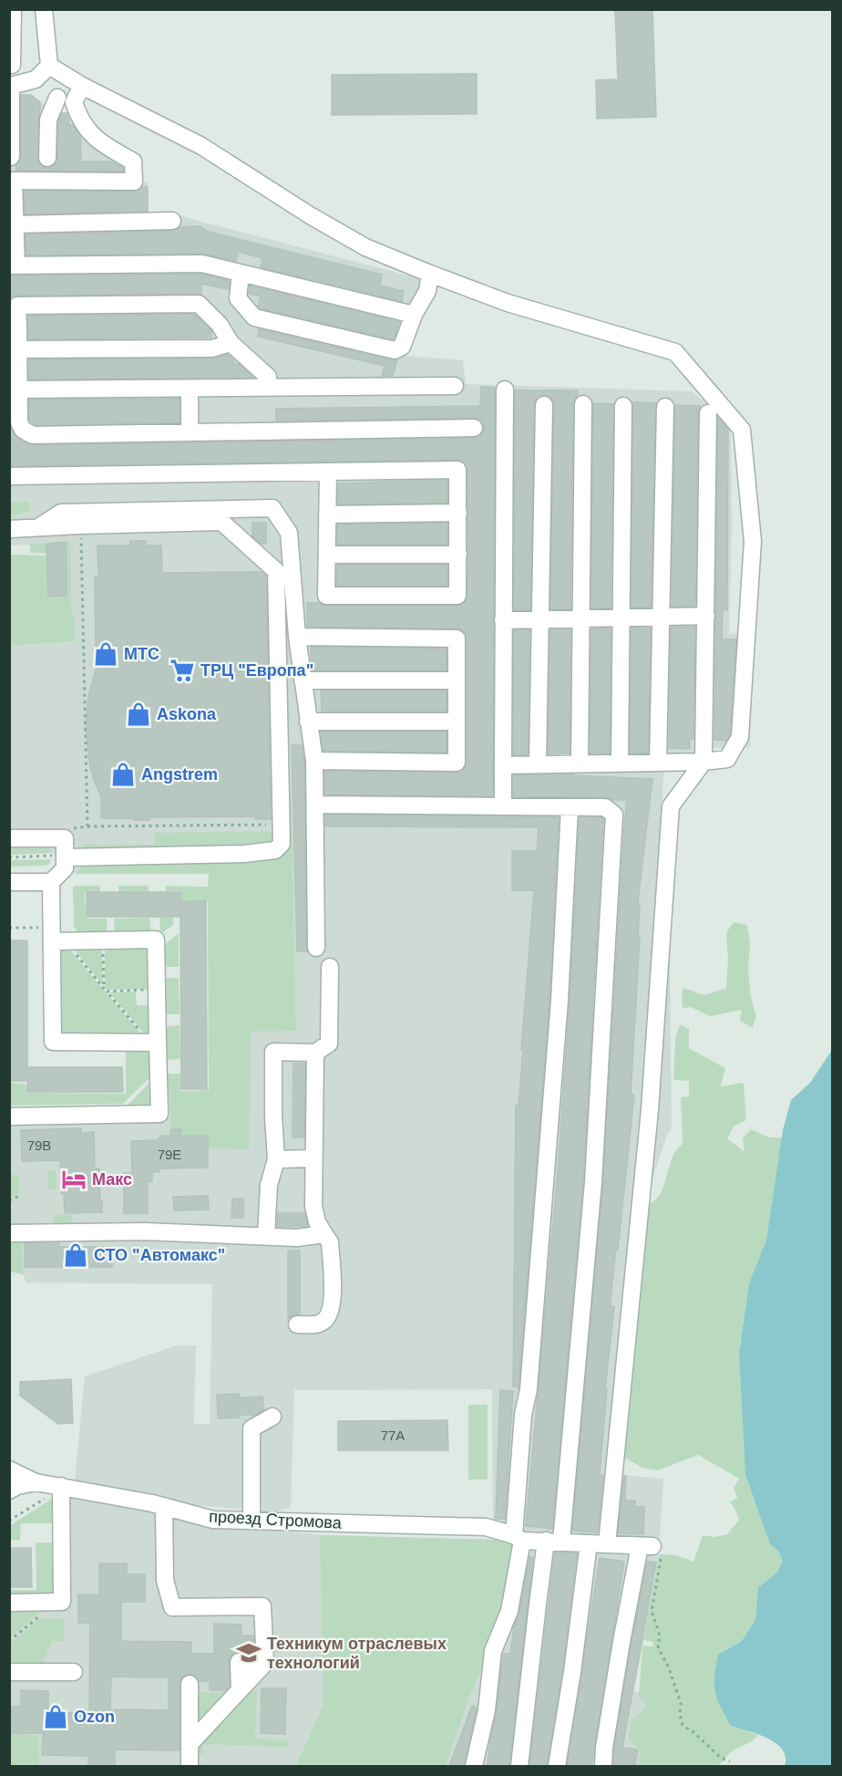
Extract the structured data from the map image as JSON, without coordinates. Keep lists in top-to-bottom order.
{
  "streets": {
    "street": ["проезд Стромова"]
  },
  "places": {
    "shop": [
      "МТС",
      "Askona",
      "Angstrem",
      "СТО \"Автомакс\"",
      "Ozon"
    ],
    "supermarket": ["ТРЦ \"Европа\""],
    "hotel": ["Макс"],
    "school or university": ["Техникум отраслевых технологий"]
  },
  "house_numbers": ["79В", "79Е", "77А"]
}
